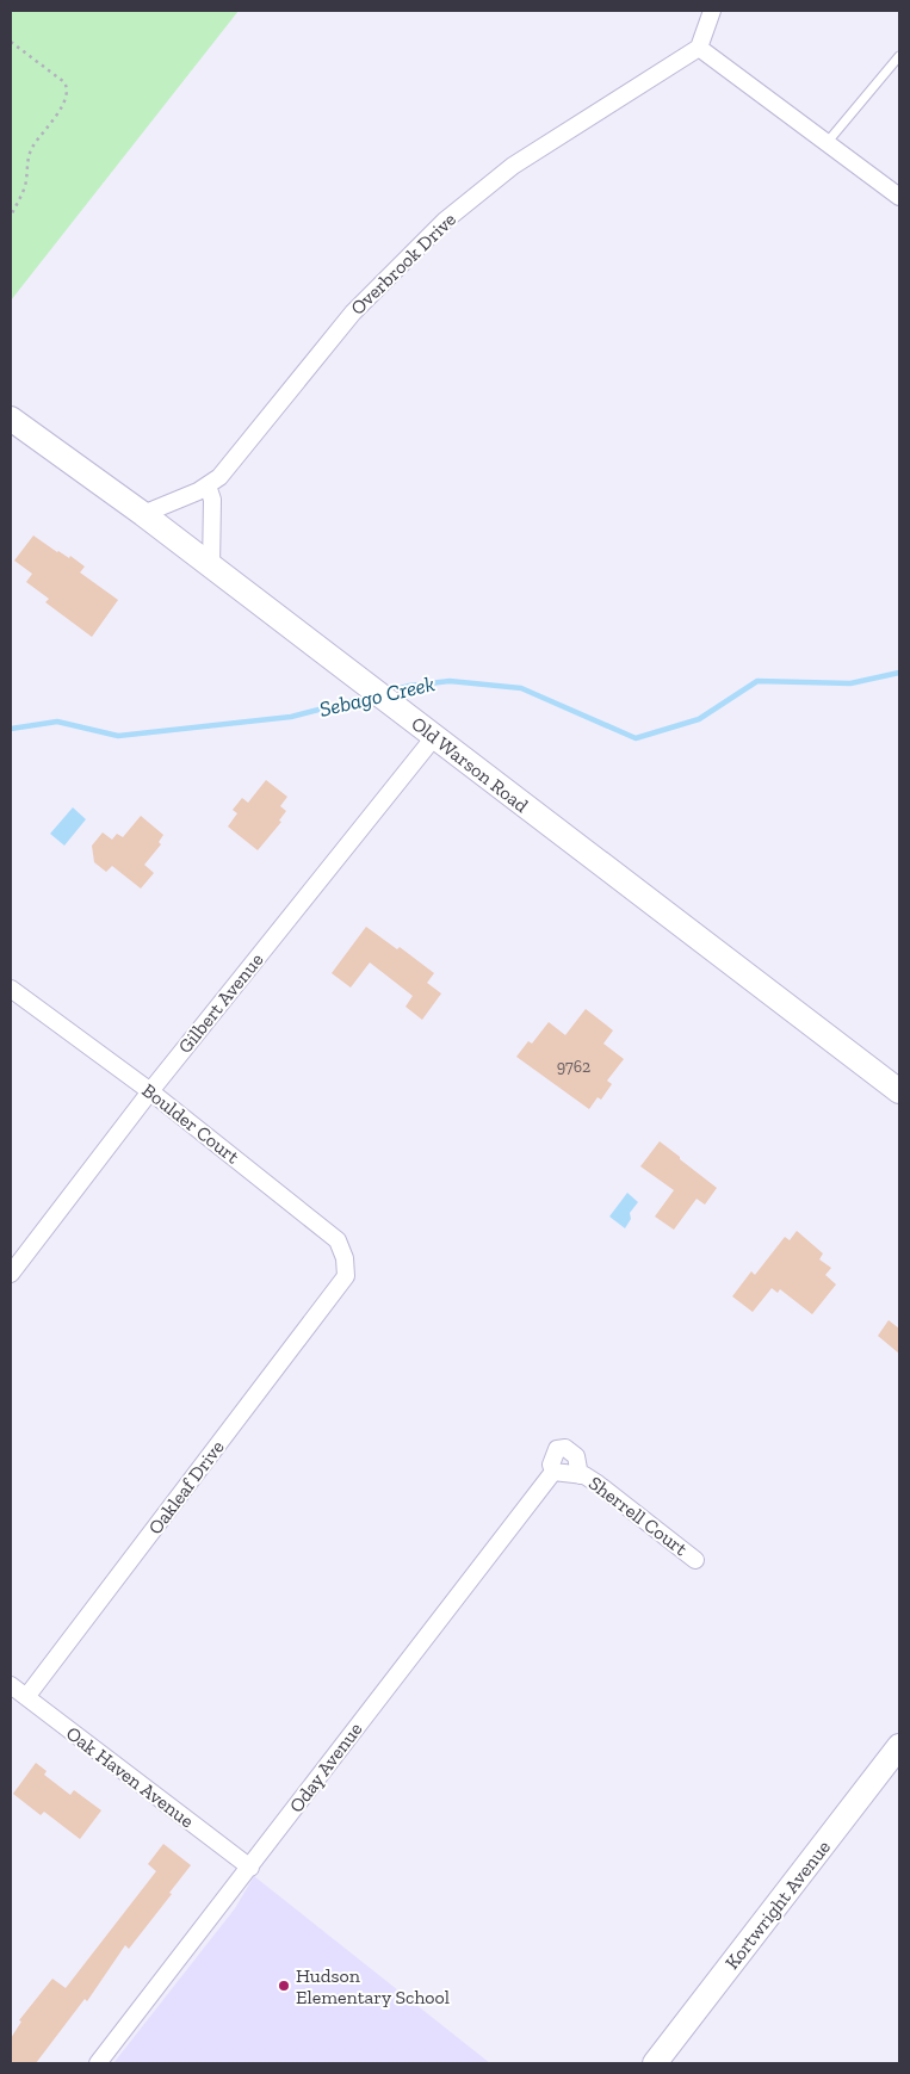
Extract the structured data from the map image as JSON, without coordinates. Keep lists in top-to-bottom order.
{
  "streets": {
    "street": [
      "Overbrook Drive",
      "Old Warson Road",
      "Gilbert Avenue",
      "Boulder Court",
      "Oakleaf Drive",
      "Sherrell Court",
      "Oday Avenue",
      "Oak Haven Avenue",
      "Kortwright Avenue"
    ]
  },
  "crossings": [
    ["Overbrook Drive", "Old Warson Road"],
    ["Old Warson Road", "Gilbert Avenue"],
    ["Gilbert Avenue", "Boulder Court"],
    ["Boulder Court", "Oakleaf Drive"],
    ["Oakleaf Drive", "Oak Haven Avenue"],
    ["Sherrell Court", "Oday Avenue"],
    ["Oday Avenue", "Oak Haven Avenue"]
  ],
  "water": ["Sebago Creek"],
  "places": ["Hudson Elementary School"],
  "house_numbers": ["9762"]
}
